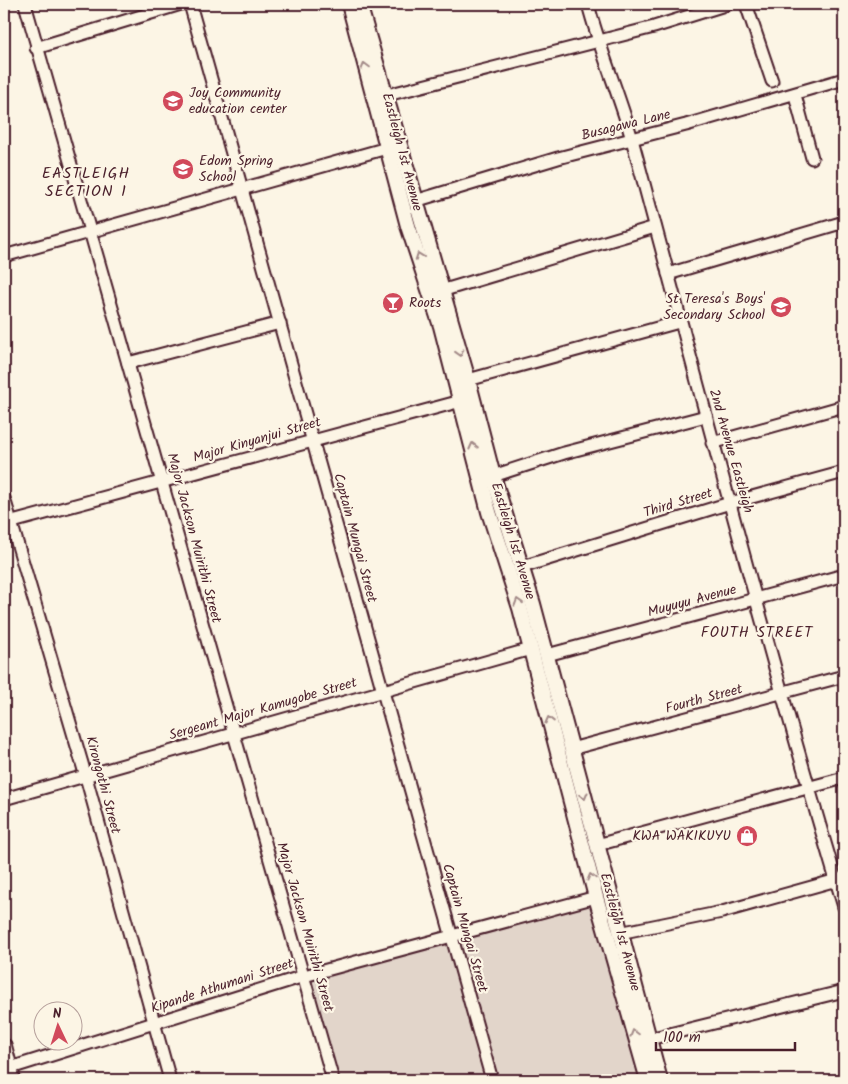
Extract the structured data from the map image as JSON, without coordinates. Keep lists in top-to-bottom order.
{
  "streets": {
    "main road": ["Eastleigh 1st Avenue"],
    "street": [
      "Busagawa Lane",
      "Major Kinyanjui Street",
      "2nd Avenue Eastleigh",
      "Third Street",
      "Major Jackson Muirithi Street",
      "Captain Mungai Street",
      "Muyuyu Avenue",
      "Fourth Street",
      "Sergeant Major Kamugobe Street",
      "Kirongothi Street",
      "Kipande Athumani Street"
    ]
  },
  "crossings": [
    ["Busagawa Lane", "Eastleigh 1st Avenue"],
    ["Busagawa Lane", "2nd Avenue Eastleigh"],
    ["Eastleigh 1st Avenue", "Major Kinyanjui Street"],
    ["Eastleigh 1st Avenue", "Third Street"],
    ["Eastleigh 1st Avenue", "Muyuyu Avenue"],
    ["Eastleigh 1st Avenue", "Fourth Street"],
    ["Eastleigh 1st Avenue", "Sergeant Major Kamugobe Street"],
    ["Eastleigh 1st Avenue", "Kipande Athumani Street"],
    ["Major Kinyanjui Street", "Major Jackson Muirithi Street"],
    ["Major Kinyanjui Street", "Captain Mungai Street"],
    ["Major Kinyanjui Street", "Kirongothi Street"],
    ["2nd Avenue Eastleigh", "Third Street"],
    ["2nd Avenue Eastleigh", "Muyuyu Avenue"],
    ["2nd Avenue Eastleigh", "Fourth Street"],
    ["Major Jackson Muirithi Street", "Sergeant Major Kamugobe Street"],
    ["Major Jackson Muirithi Street", "Kipande Athumani Street"],
    ["Captain Mungai Street", "Sergeant Major Kamugobe Street"],
    ["Captain Mungai Street", "Kipande Athumani Street"],
    ["Sergeant Major Kamugobe Street", "Kirongothi Street"],
    ["Kirongothi Street", "Kipande Athumani Street"]
  ],
  "districts": ["EASTLEIGH SECTION 1", "FOUTH STREET"],
  "places": {
    "school or university": ["Joy Community education center", "Edom Spring School", "St Teresa's Boys' Secondary School"],
    "bar": ["Roots"],
    "shop": ["KWA WAKIKUYU"]
  },
  "scale_bar": "100 m",
  "north": "top"
}
